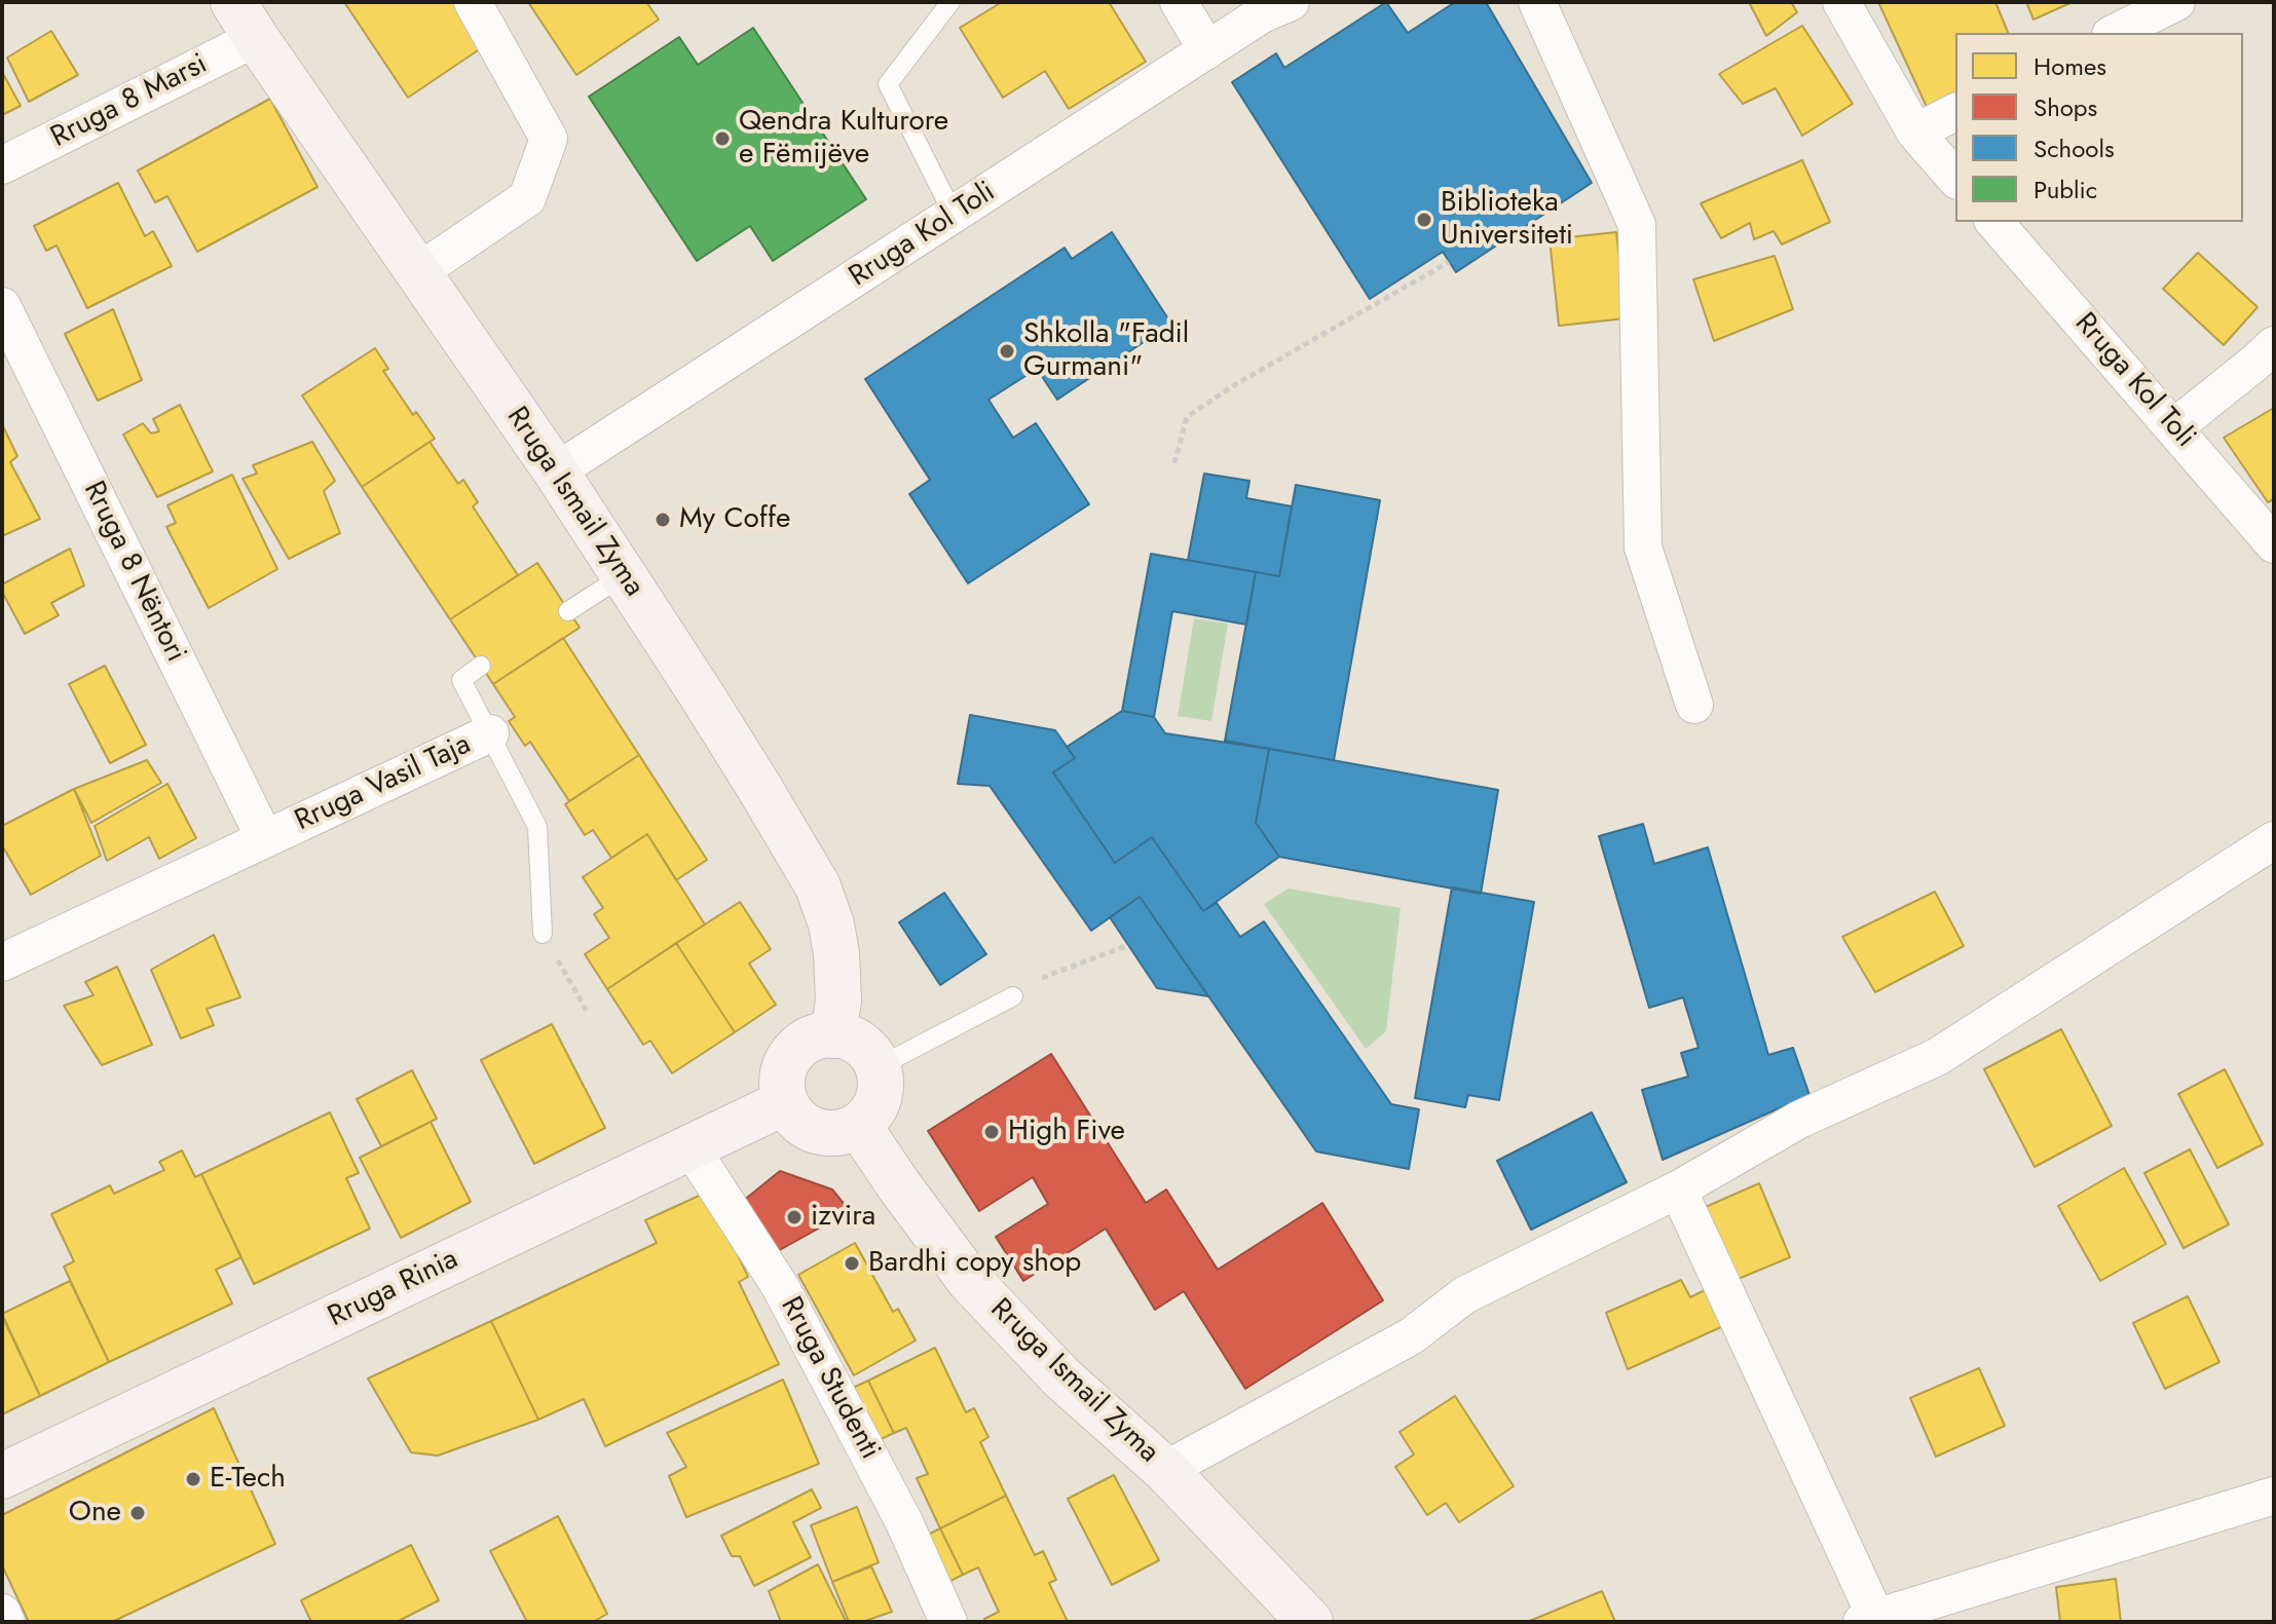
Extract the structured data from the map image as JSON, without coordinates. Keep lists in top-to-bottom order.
{
  "streets": {
    "main road": ["Rruga Ismail Zyma", "Rruga Rinia"],
    "street": [
      "Rruga 8 Marsi",
      "Rruga Kol Toli",
      "Rruga 8 Nëntori",
      "Rruga Vasil Taja",
      "Rruga Studenti"
    ]
  },
  "crossings": [
    ["Rruga 8 Marsi", "Rruga Ismail Zyma"],
    ["Rruga Kol Toli", "Rruga Ismail Zyma"],
    ["Rruga Ismail Zyma", "Rruga Rinia"],
    ["Rruga 8 Nëntori", "Rruga Vasil Taja"],
    ["Rruga Rinia", "Rruga Studenti"]
  ],
  "places": [
    "Qendra Kulturore e Fëmijëve",
    "Biblioteka Universiteti",
    "Shkolla \"Fadil Gurmani\"",
    "My Coffe",
    "High Five",
    "izvira",
    "Bardhi copy shop",
    "E-Tech",
    "One"
  ],
  "legend": [
    "Homes",
    "Shops",
    "Schools",
    "Public"
  ]
}
